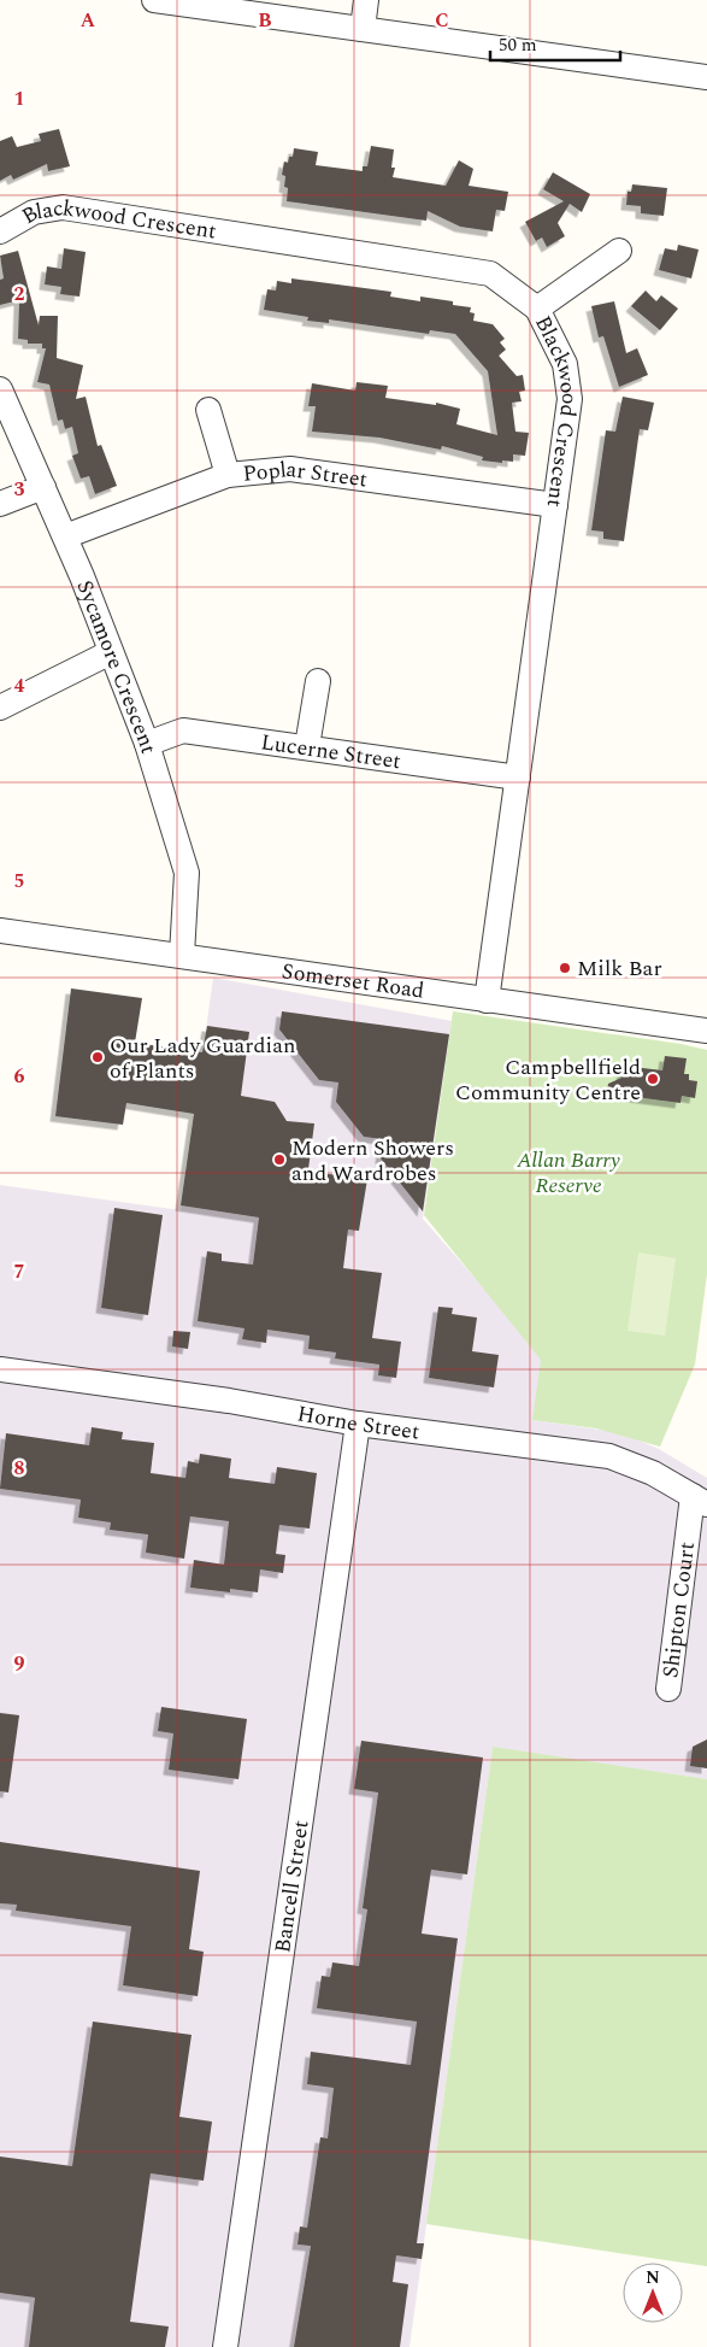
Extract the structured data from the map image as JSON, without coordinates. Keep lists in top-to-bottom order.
{
  "streets": {
    "street": [
      "Blackwood Crescent",
      "Poplar Street",
      "Sycamore Crescent",
      "Lucerne Street",
      "Somerset Road",
      "Horne Street",
      "Shipton Court",
      "Bancell Street"
    ]
  },
  "crossings": [
    ["Blackwood Crescent", "Poplar Street"],
    ["Blackwood Crescent", "Lucerne Street"],
    ["Blackwood Crescent", "Somerset Road"],
    ["Poplar Street", "Sycamore Crescent"],
    ["Sycamore Crescent", "Lucerne Street"],
    ["Sycamore Crescent", "Somerset Road"],
    ["Horne Street", "Shipton Court"],
    ["Horne Street", "Bancell Street"]
  ],
  "parks": ["Allan Barry Reserve"],
  "places": [
    "Milk Bar",
    "Our Lady Guardian of Plants",
    "Campbellfield Community Centre",
    "Modern Showers and Wardrobes"
  ],
  "scale_bar": "50 m",
  "north": "top",
  "grid": {
    "columns": ["A", "B", "C"],
    "rows": [
      "1",
      "2",
      "3",
      "4",
      "5",
      "6",
      "7",
      "8",
      "9"
    ]
  }
}
